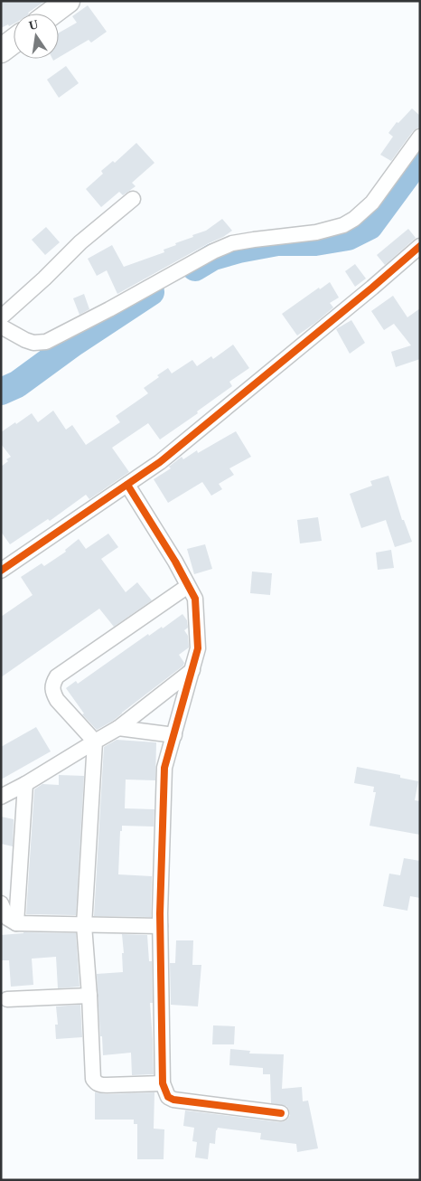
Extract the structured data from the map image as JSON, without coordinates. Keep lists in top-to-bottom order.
{
  "north": "top"
}
